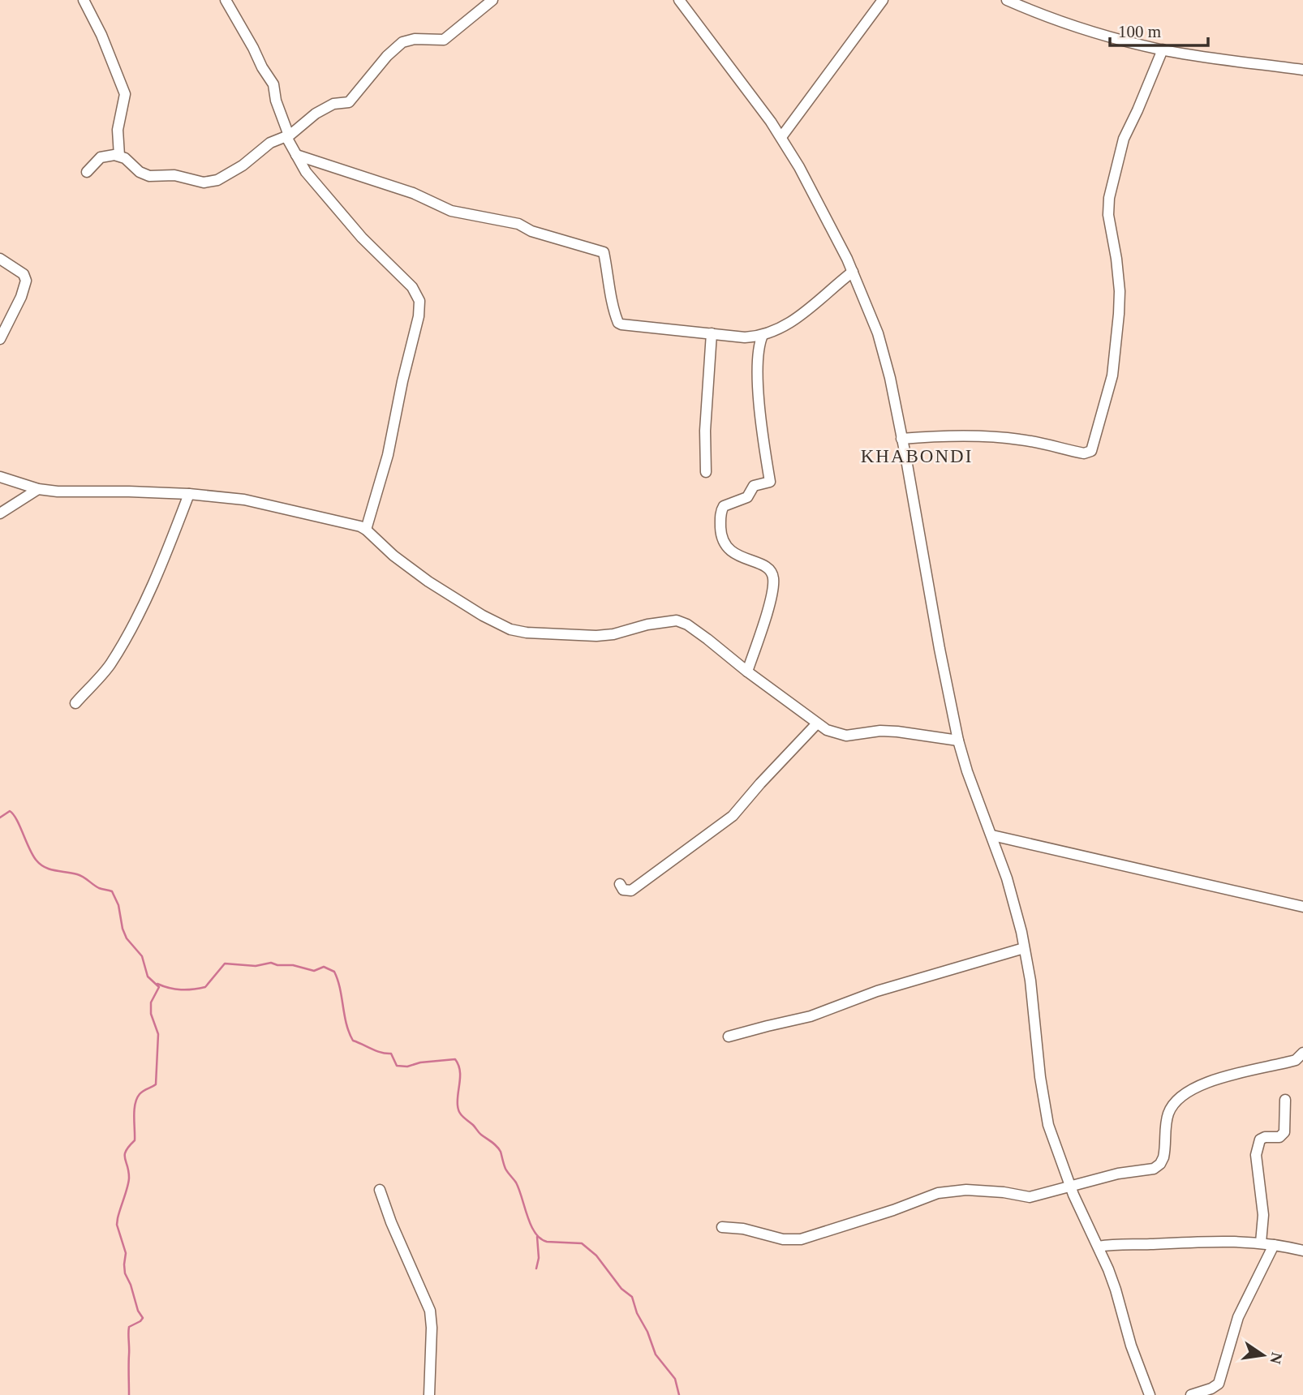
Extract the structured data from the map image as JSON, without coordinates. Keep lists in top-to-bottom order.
{
  "districts": ["KHABONDI"],
  "scale_bar": "100 m",
  "north": "right"
}
